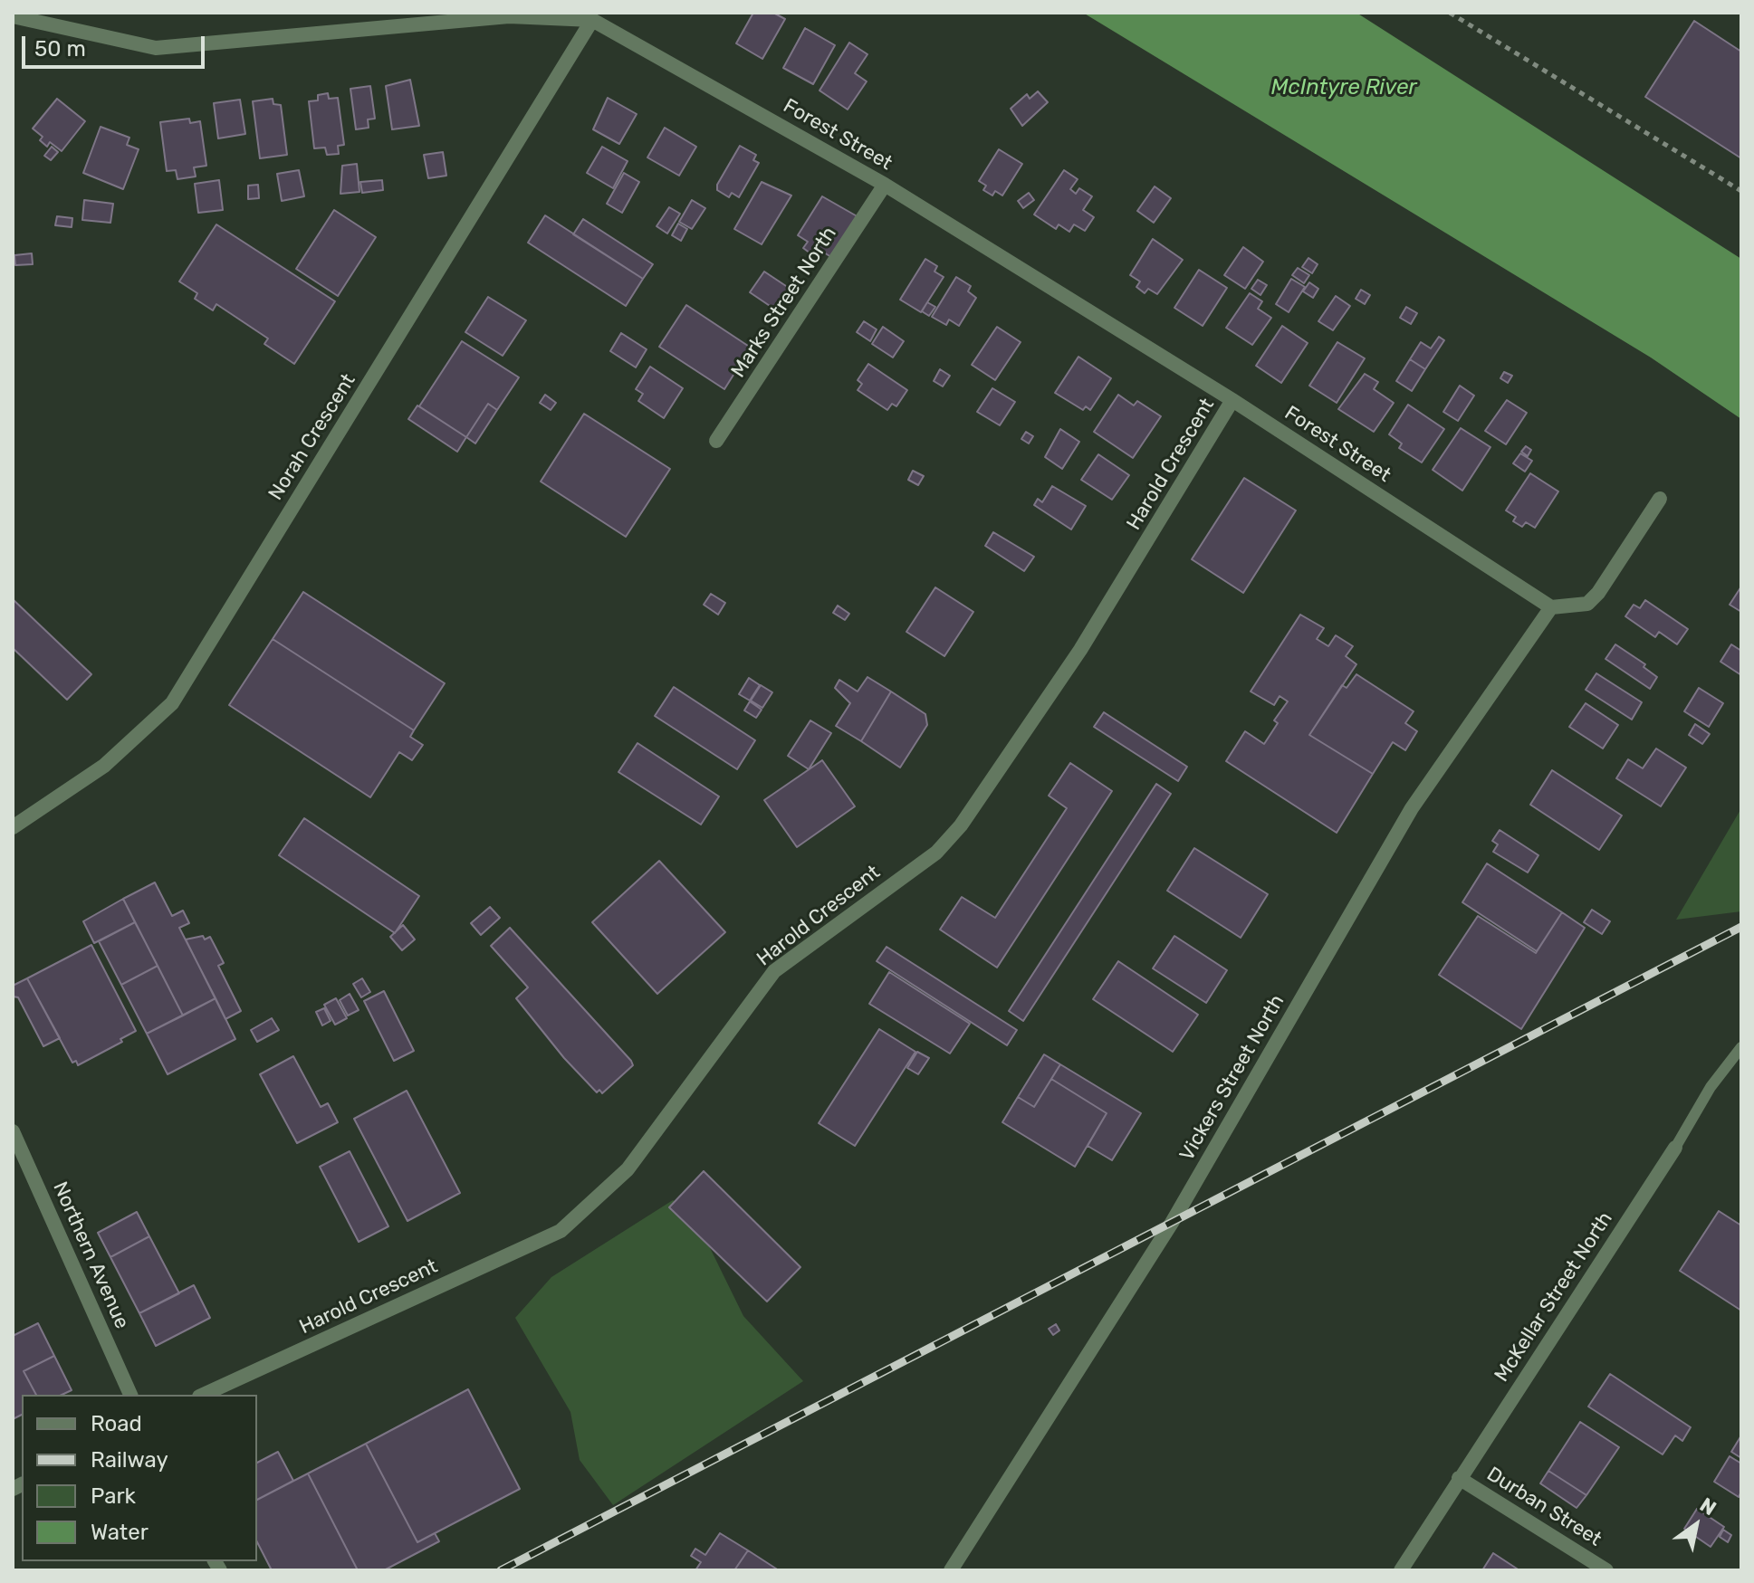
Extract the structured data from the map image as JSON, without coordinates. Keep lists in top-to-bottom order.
{
  "streets": {
    "street": [
      "Forest Street",
      "Marks Street North",
      "Norah Crescent",
      "Harold Crescent",
      "Vickers Street North",
      "Northern Avenue",
      "McKellar Street North",
      "Durban Street"
    ]
  },
  "crossings": [
    ["Forest Street", "Marks Street North"],
    ["Forest Street", "Norah Crescent"],
    ["Forest Street", "Harold Crescent"],
    ["Forest Street", "Vickers Street North"],
    ["McKellar Street North", "Durban Street"]
  ],
  "water": ["McIntyre River"],
  "legend": [
    "Road",
    "Railway",
    "Park",
    "Water"
  ],
  "scale_bar": "50 m",
  "north": "top right"
}
